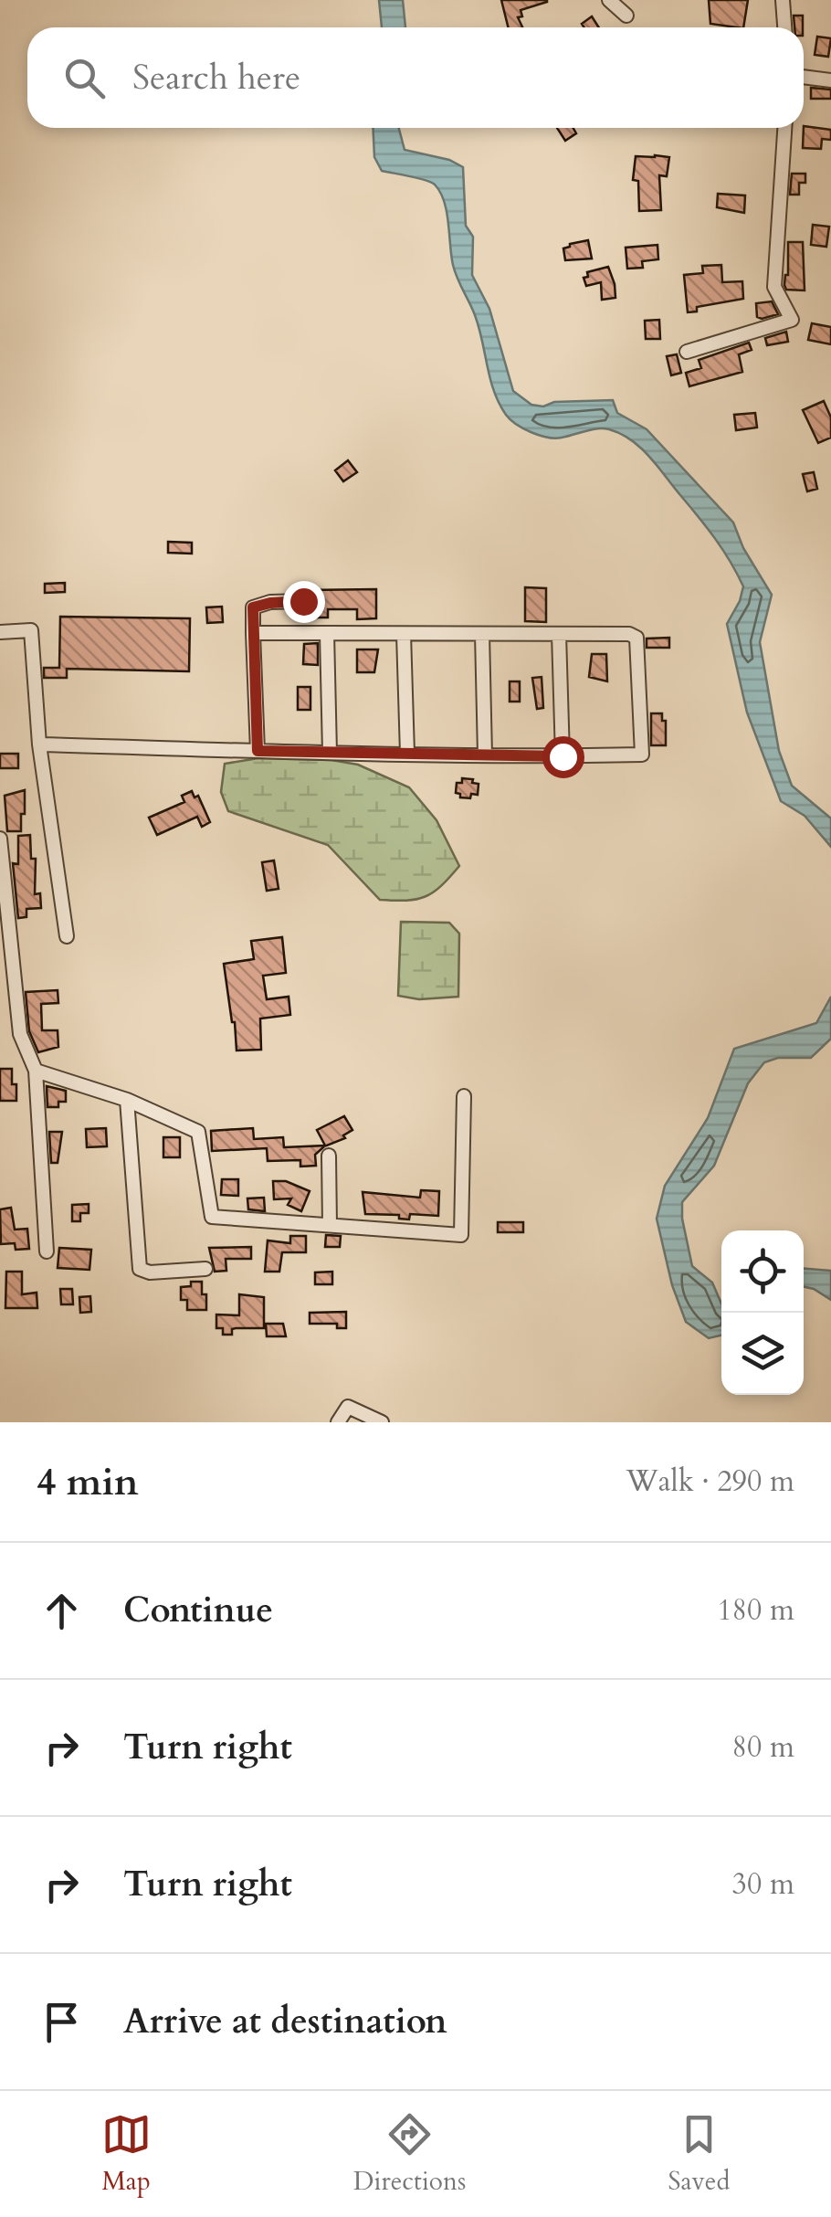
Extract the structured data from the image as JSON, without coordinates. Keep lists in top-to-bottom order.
{
  "page": {
    "search": "Search here",
    "heading": ["4 min", "Walk · 290 m"],
    "list": [
      ["Continue", "180 m"],
      ["Turn right", "80 m"],
      ["Turn right", "30 m"],
      "Arrive at destination"
    ],
    "nav": ["Map", "Directions", "Saved"]
  }
}
